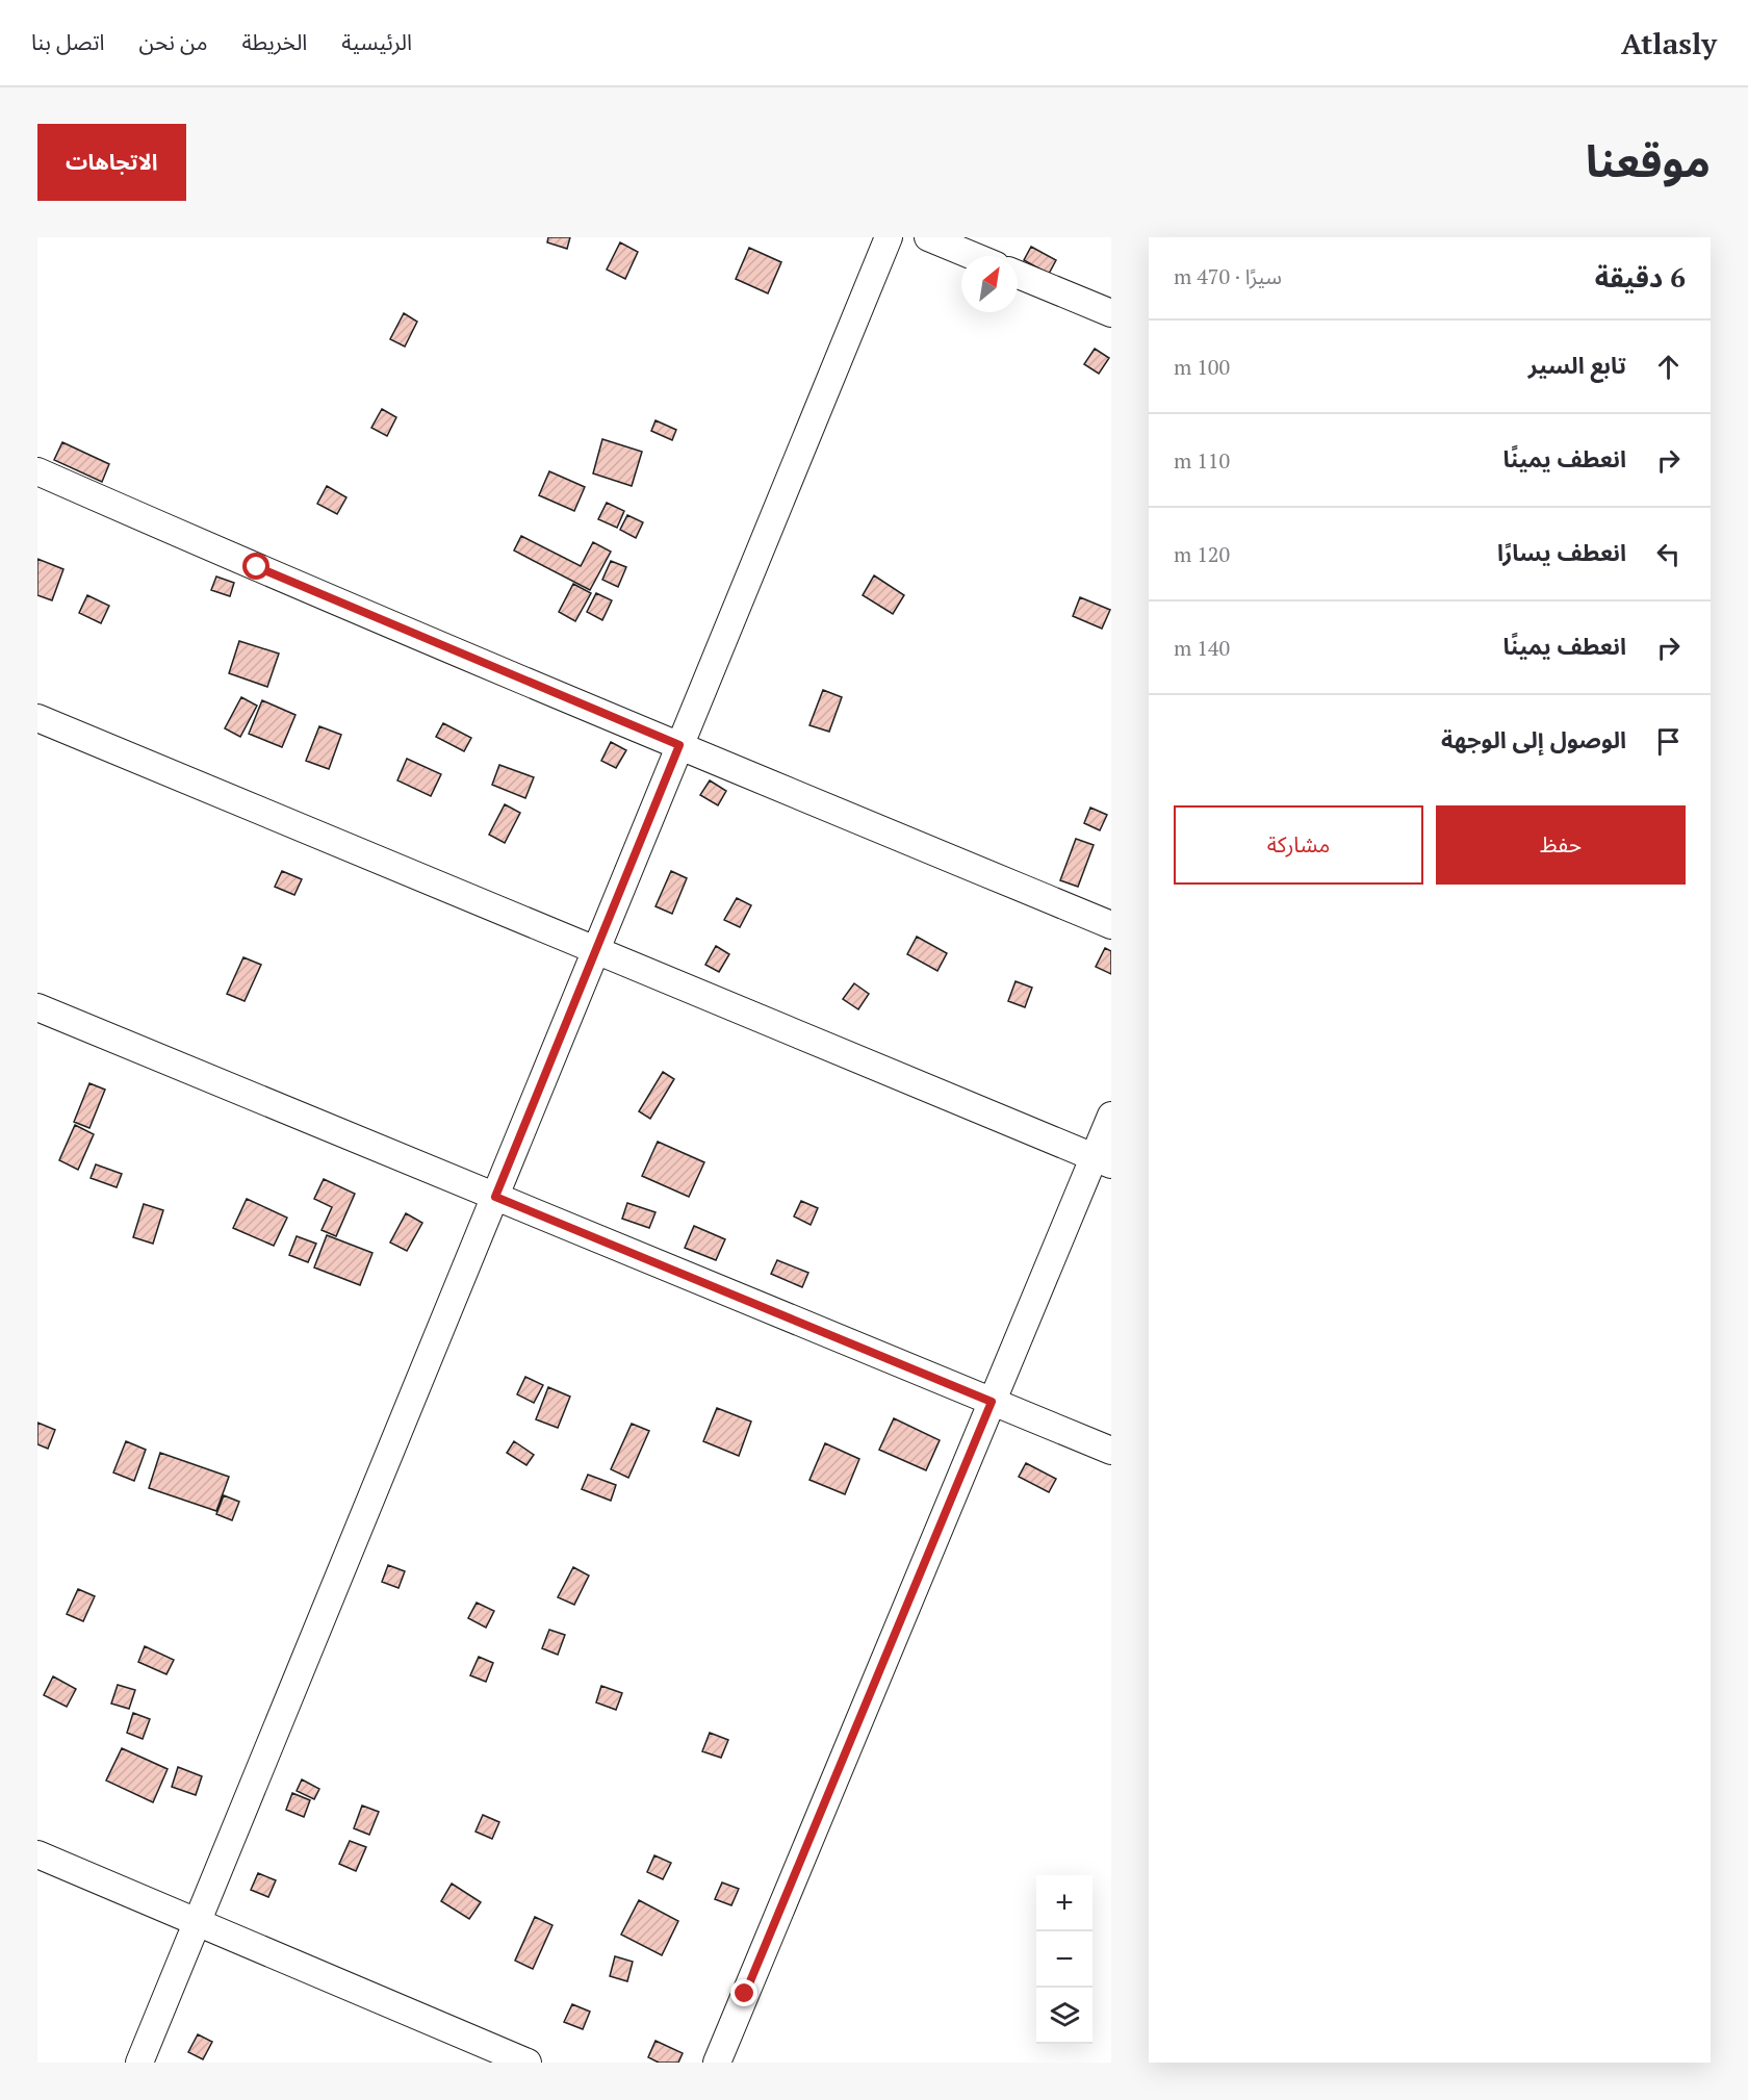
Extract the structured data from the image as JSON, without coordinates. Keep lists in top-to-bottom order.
{
  "north": "top right",
  "page": {
    "header": "Atlasly",
    "nav": [
      "الرئيسية",
      "الخريطة",
      "من نحن",
      "اتصل بنا"
    ],
    "title": "موقعنا",
    "buttons": [
      "الاتجاهات",
      ["حفظ", "مشاركة"]
    ],
    "heading": ["6 دقيقة", "سيرًا · 470 m"],
    "list": [
      ["تابع السير", "100 m"],
      ["انعطف يمينًا", "110 m"],
      ["انعطف يسارًا", "120 m"],
      ["انعطف يمينًا", "140 m"],
      "الوصول إلى الوجهة"
    ],
    "map_buttons": ["+", "−"]
  }
}
